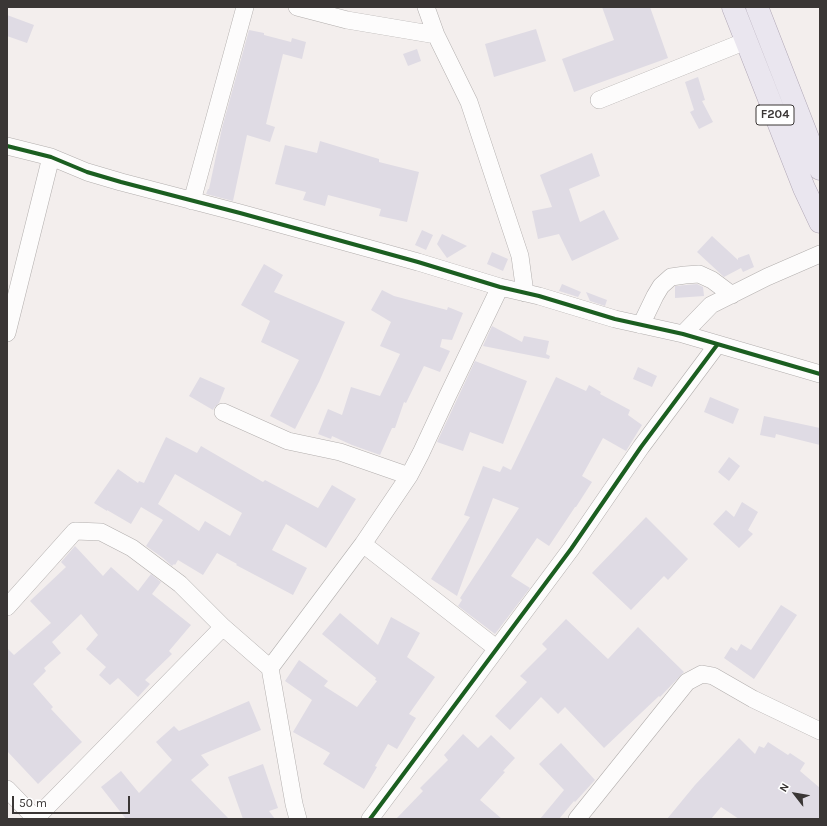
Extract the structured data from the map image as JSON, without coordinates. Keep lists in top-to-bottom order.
{
  "streets": {
    "main road": ["F204"]
  },
  "scale_bar": "50 m",
  "north": "top left"
}
